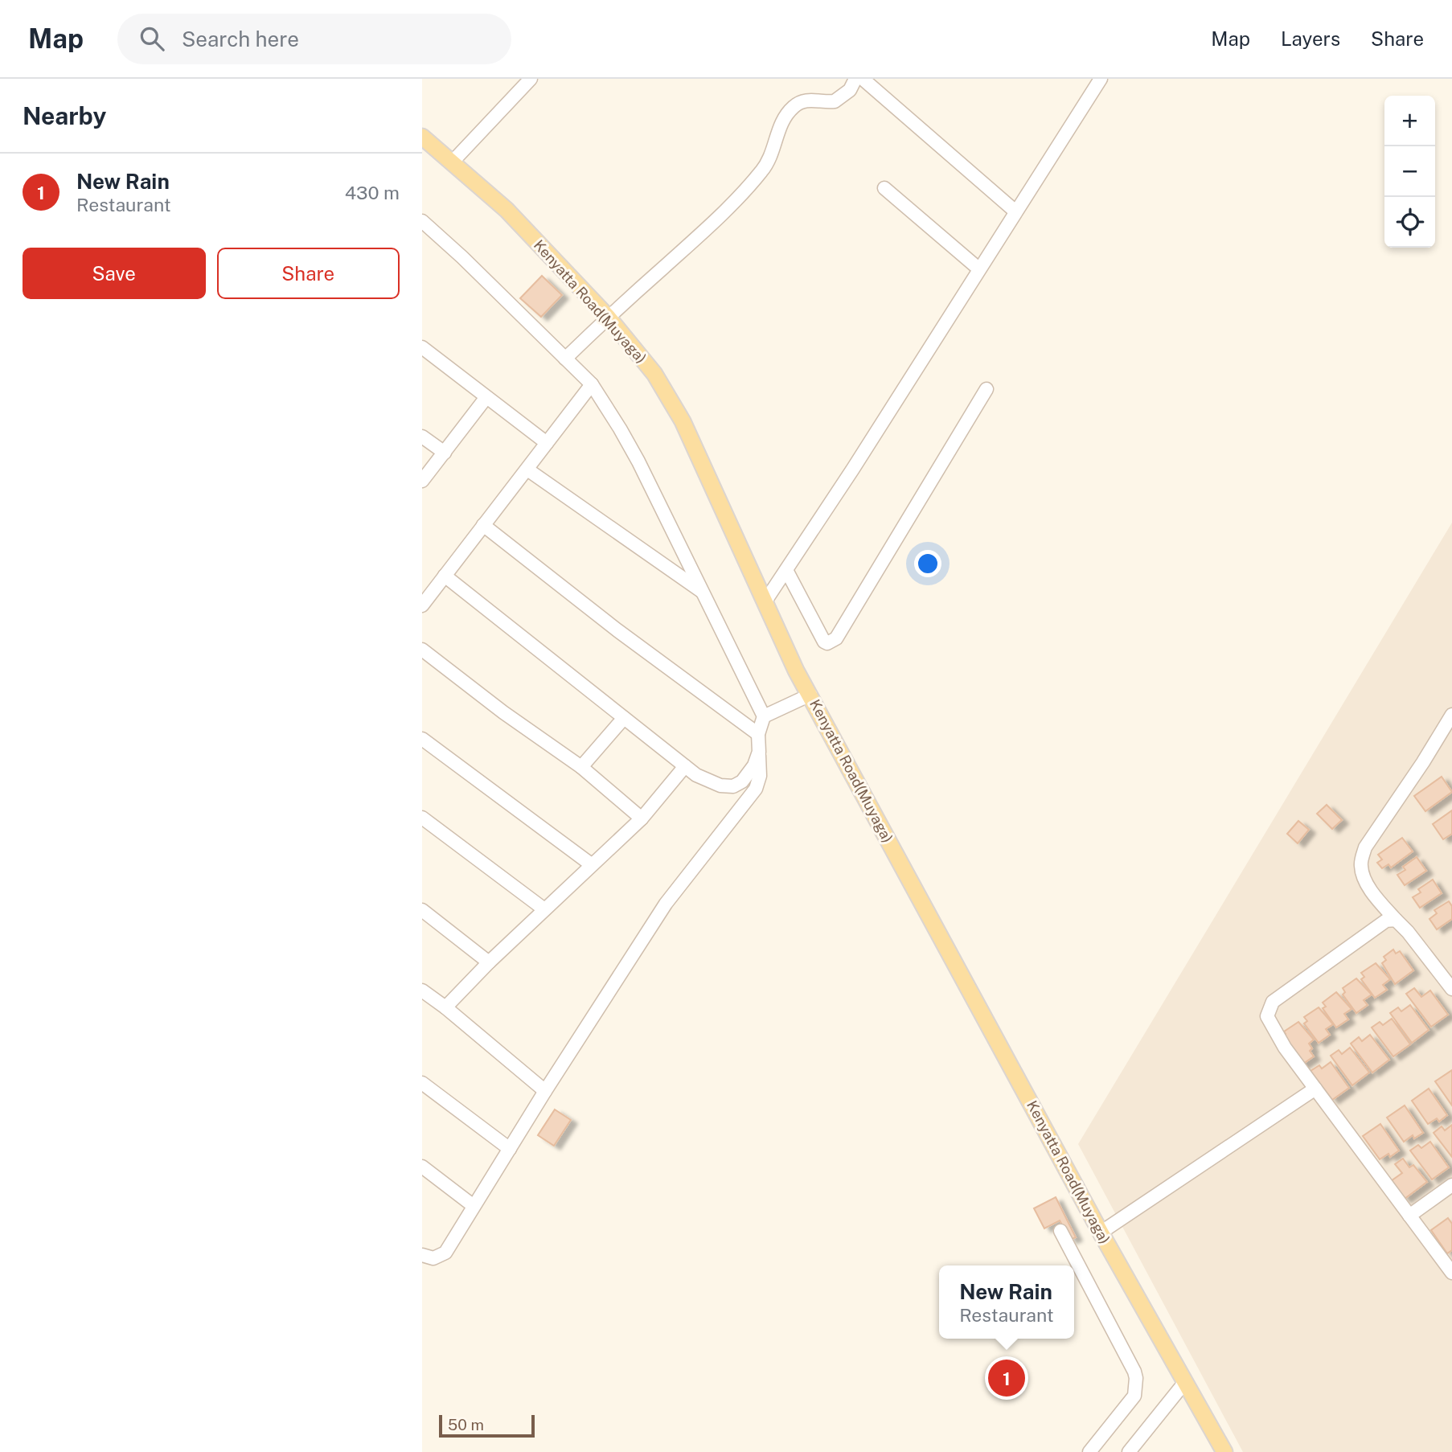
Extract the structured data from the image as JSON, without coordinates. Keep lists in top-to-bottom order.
{
  "streets": {
    "main road": ["Kenyatta Road(Muyaga)"]
  },
  "scale_bar": "50 m",
  "page": {
    "header": "Map",
    "search": "Search here",
    "nav": ["Map", "Layers", "Share"],
    "heading": "Nearby",
    "map_buttons": ["+", "−"],
    "list": [
      {
        "mark": "1",
        "name": "New Rain",
        "note": "Restaurant",
        "value": "430 m"
      }
    ],
    "buttons": ["Save", "Share"],
    "popup": ["New Rain", "Restaurant"],
    "pins": "1",
    "scale": "50 m"
  }
}
